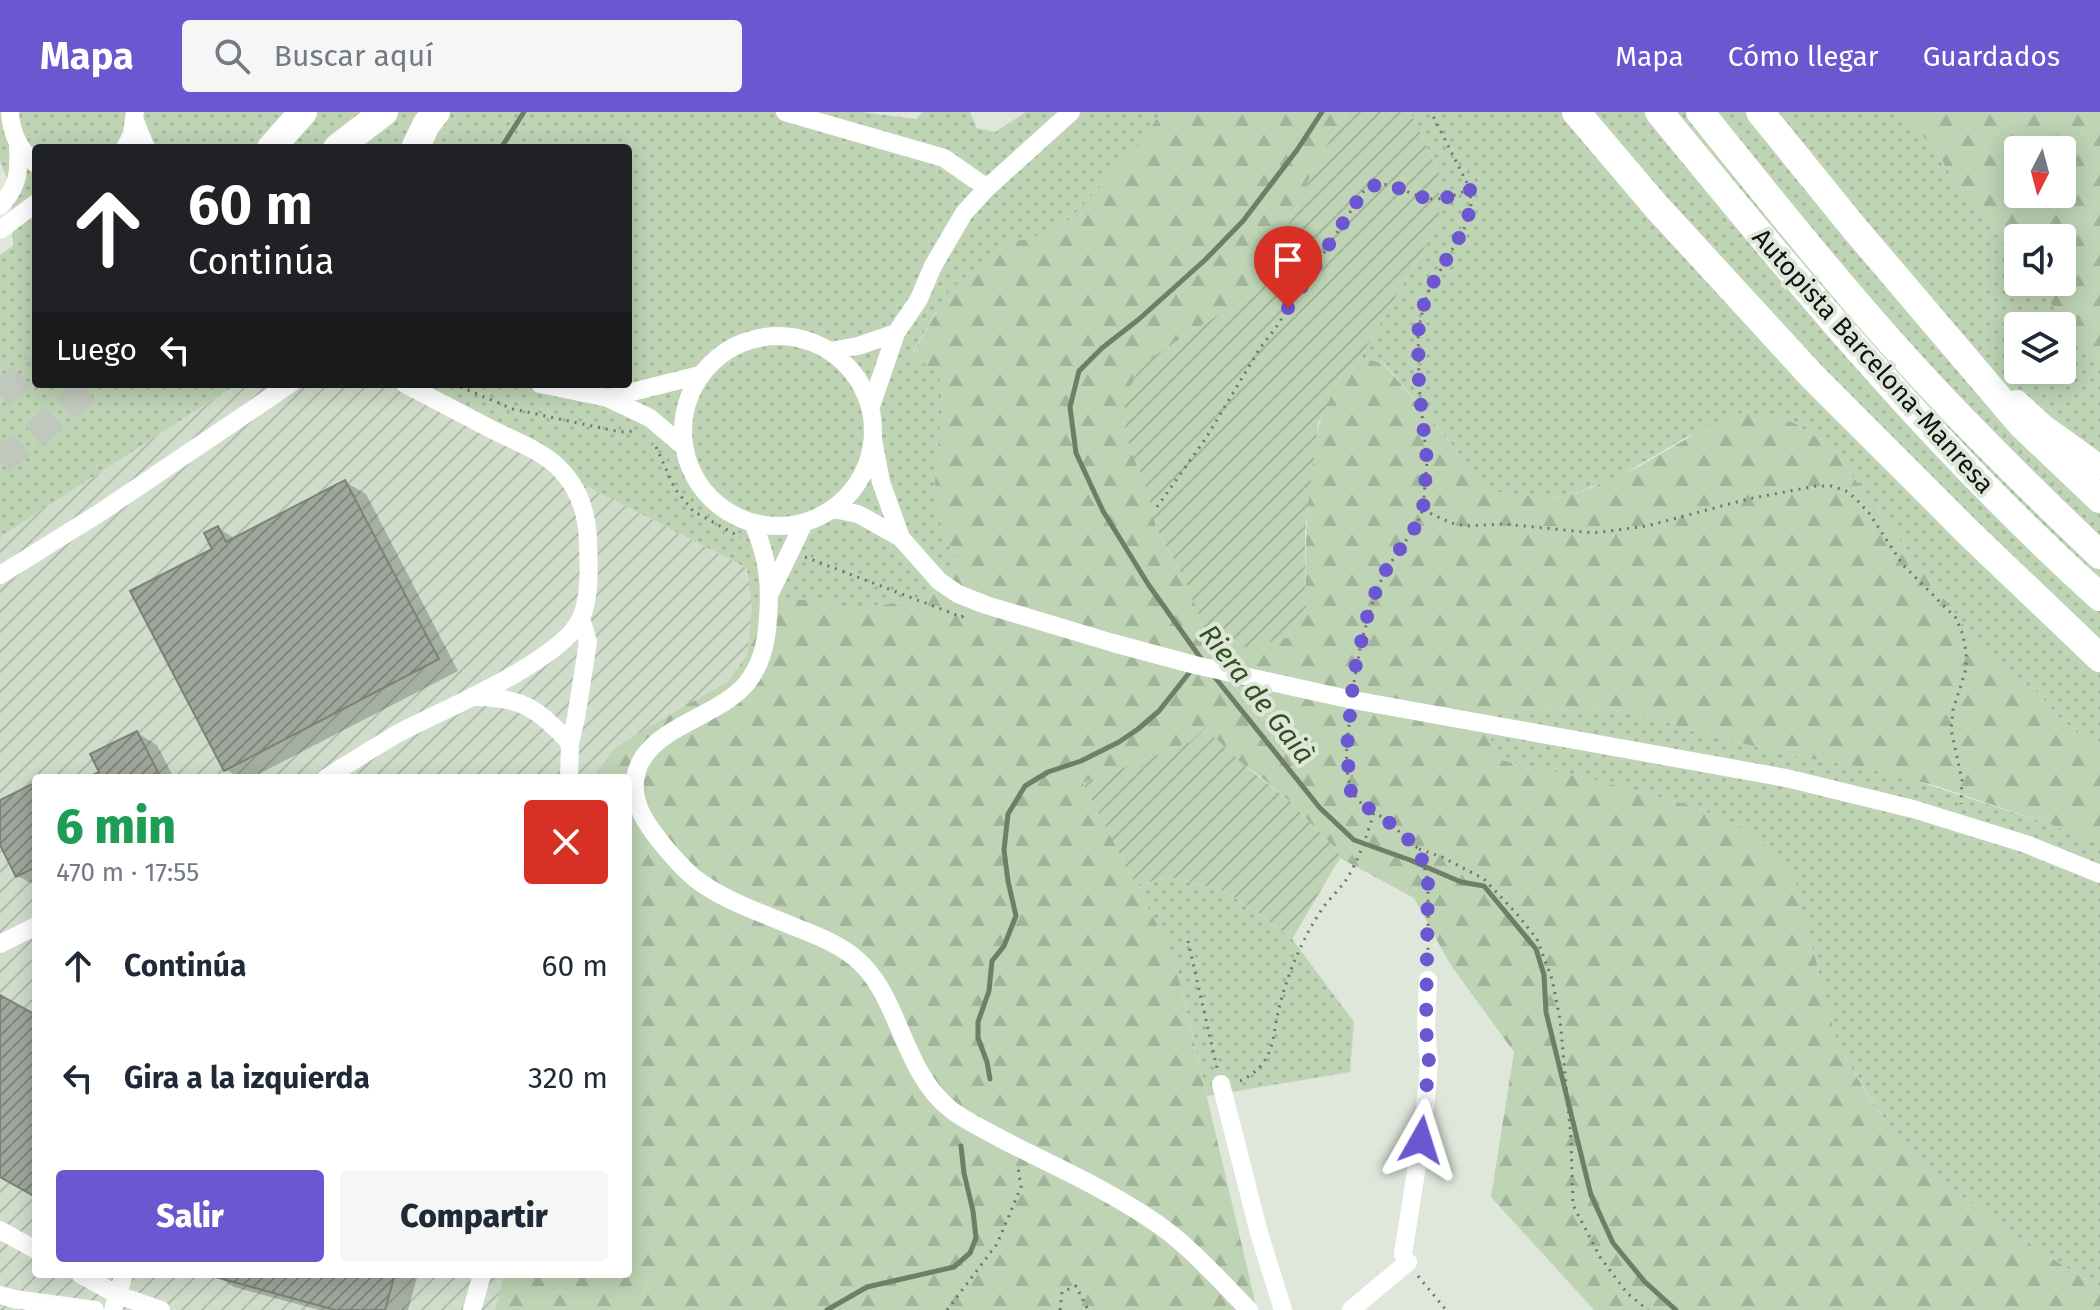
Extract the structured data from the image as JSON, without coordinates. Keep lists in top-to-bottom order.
{
  "streets": {
    "highway": ["Autopista Barcelona-Manresa"]
  },
  "water": ["Riera de Gaià"],
  "north": "bottom",
  "page": {
    "header": "Mapa",
    "search": "Buscar aquí",
    "nav": ["Mapa", "Cómo llegar", "Guardados"],
    "turn": ["60 m", "Continúa"],
    "then": "Luego",
    "heading": ["6 min", "470 m · 17:55"],
    "list": [
      {
        "name": "Continúa",
        "value": "60 m"
      },
      {
        "name": "Gira a la izquierda",
        "value": "320 m"
      }
    ],
    "buttons": ["Salir", "Compartir"]
  }
}
